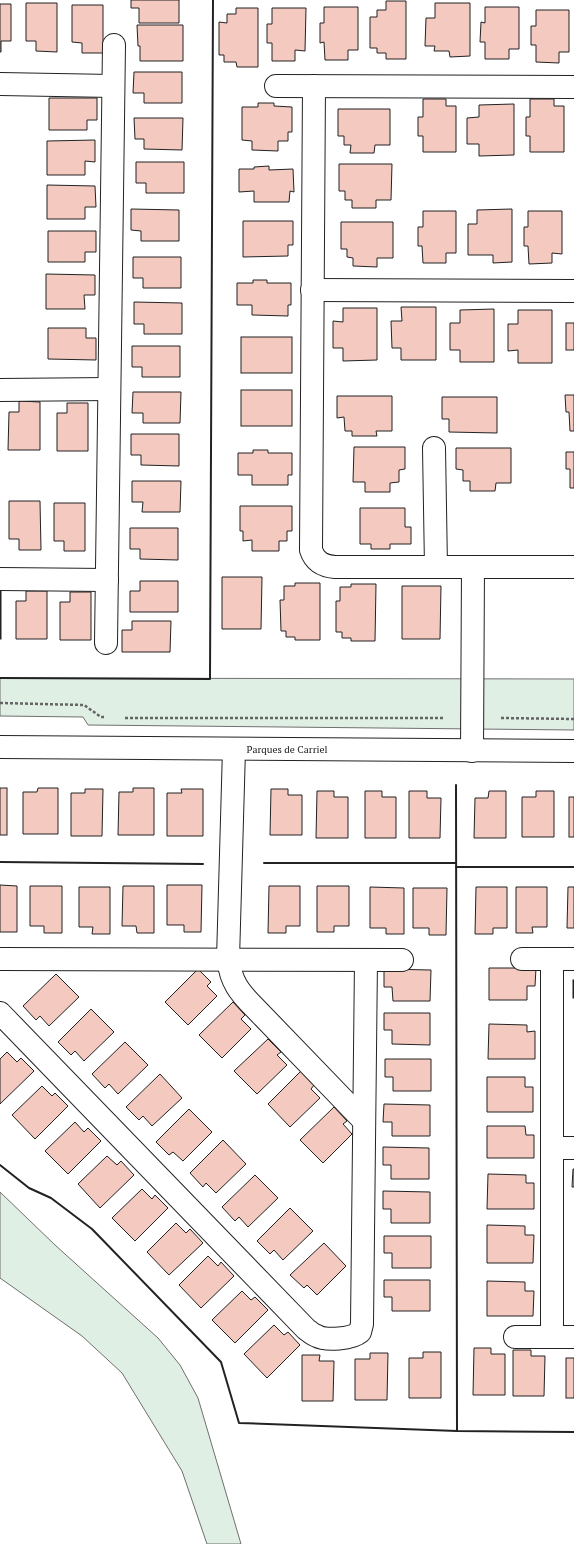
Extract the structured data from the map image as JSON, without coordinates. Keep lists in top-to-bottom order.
{
  "streets": {
    "street": ["Parques de Carriel"]
  }
}
